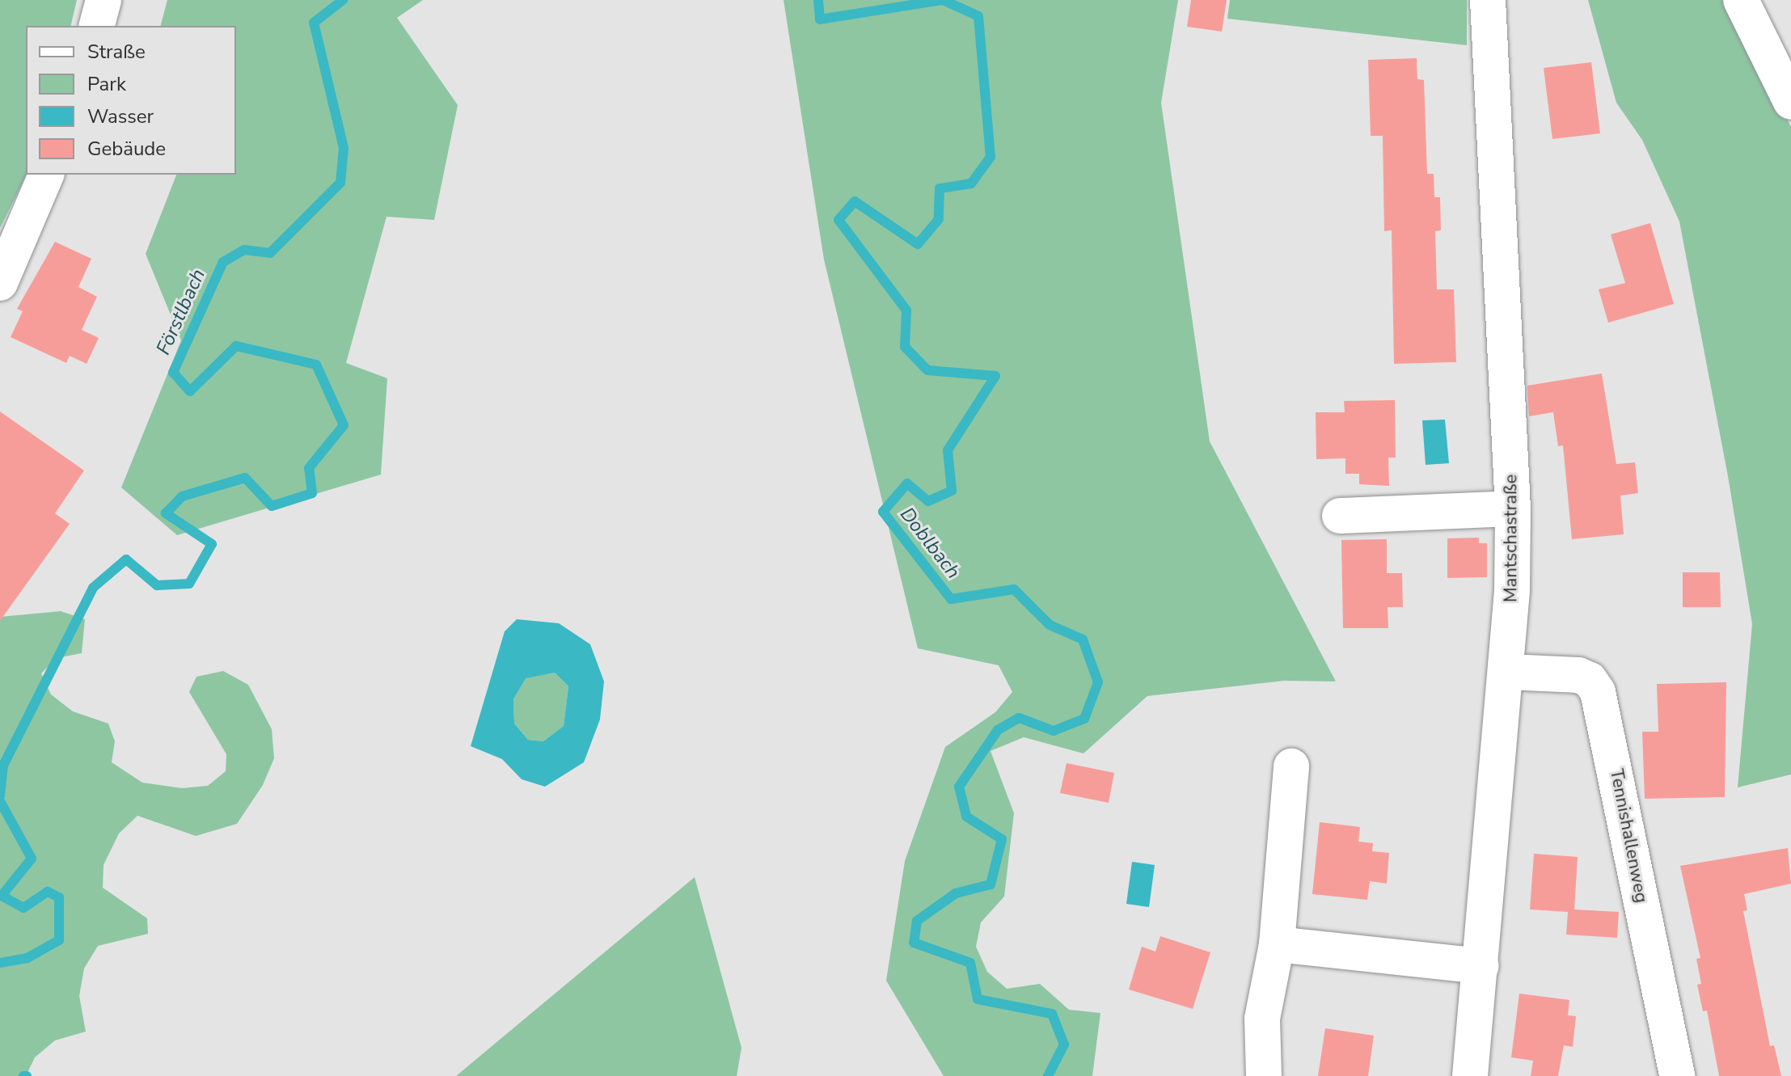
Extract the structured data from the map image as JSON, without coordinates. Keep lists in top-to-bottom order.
{
  "streets": {
    "street": ["Mantschastraße", "Tennishallenweg"]
  },
  "crossings": [
    ["Mantschastraße", "Tennishallenweg"]
  ],
  "water": ["Förstlbach", "Doblbach"],
  "legend": [
    "Straße",
    "Park",
    "Wasser",
    "Gebäude"
  ]
}
